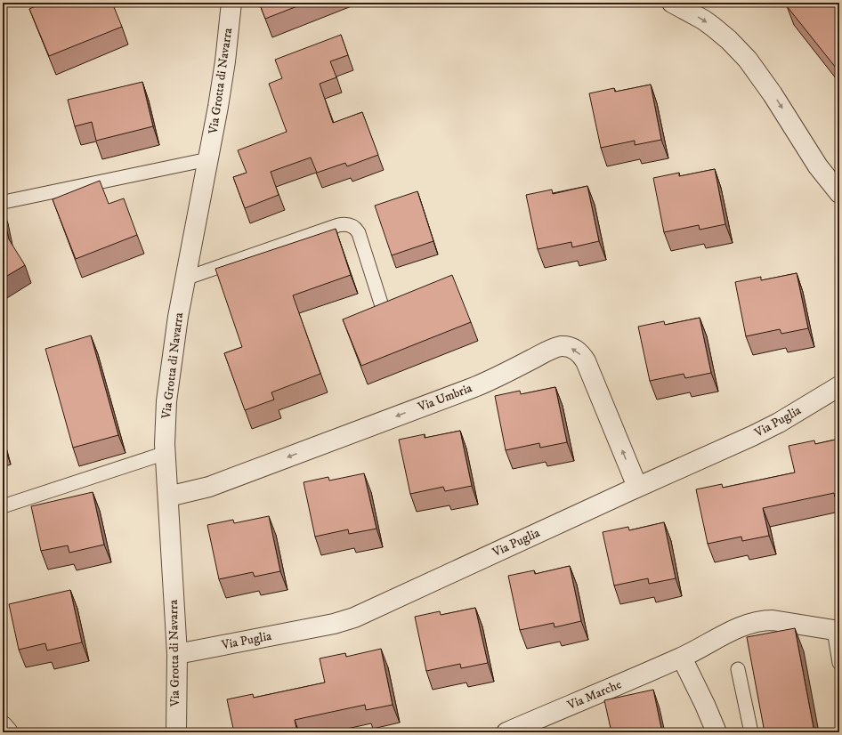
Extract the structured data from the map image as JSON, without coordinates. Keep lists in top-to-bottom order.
{
  "streets": {
    "street": [
      "Via Grotta di Navarra",
      "Via Umbria",
      "Via Puglia",
      "Via Marche"
    ]
  },
  "crossings": [
    ["Via Grotta di Navarra", "Via Umbria"],
    ["Via Grotta di Navarra", "Via Puglia"],
    ["Via Umbria", "Via Puglia"]
  ]
}
